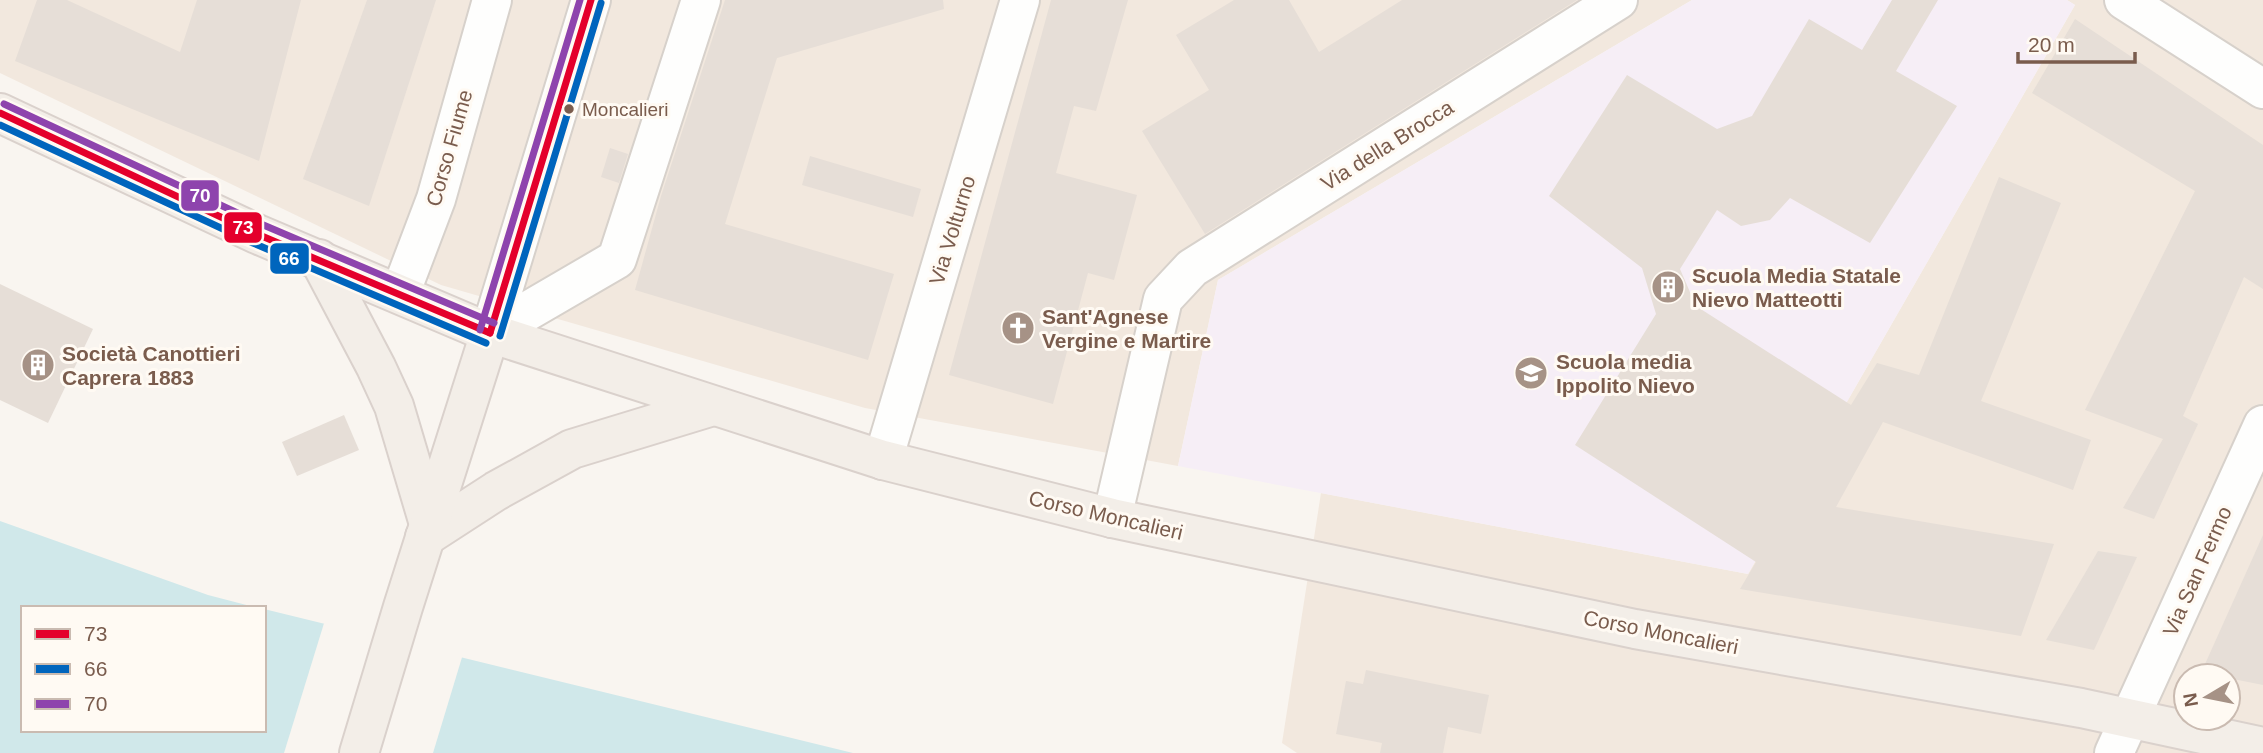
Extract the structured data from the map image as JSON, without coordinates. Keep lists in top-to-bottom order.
{
  "streets": {
    "main road": ["Corso Moncalieri"],
    "street": [
      "Via della Brocca",
      "Corso Fiume",
      "Via Volturno",
      "Via San Fermo"
    ]
  },
  "crossings": [
    ["Via della Brocca", "Corso Moncalieri"],
    ["Corso Fiume", "Corso Moncalieri"],
    ["Via Volturno", "Corso Moncalieri"],
    ["Corso Moncalieri", "Via San Fermo"]
  ],
  "places": {
    "other": ["Moncalieri"],
    "building": ["Scuola Media Statale Nievo Matteotti", "Società Canottieri Caprera 1883"],
    "church": ["Sant'Agnese Vergine e Martire"],
    "school or university": ["Scuola media Ippolito Nievo"]
  },
  "lines": ["transit line 73", "transit line 70", "transit line 66"],
  "legend": ["73", "66", "70"],
  "scale_bar": "20 m",
  "north": "left"
}
